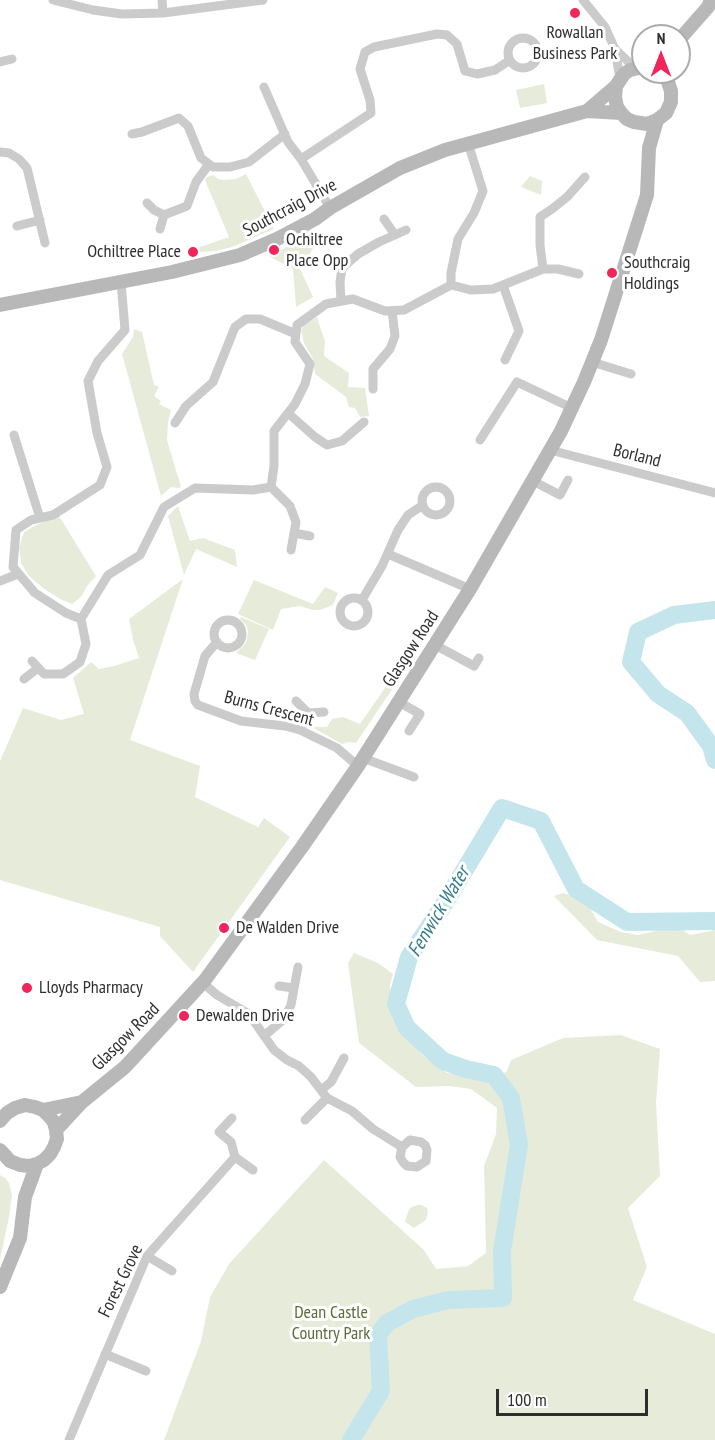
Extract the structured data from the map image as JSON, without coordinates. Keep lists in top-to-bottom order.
{
  "streets": {
    "main road": ["Southcraig Drive", "Glasgow Road"],
    "street": ["Borland", "Burns Crescent", "Forest Grove"]
  },
  "crossings": [
    ["Borland", "Glasgow Road"],
    ["Glasgow Road", "Burns Crescent"]
  ],
  "water": ["Fenwick Water"],
  "parks": ["Dean Castle Country Park"],
  "places": [
    "Rowallan Business Park",
    "Ochiltree Place Opp",
    "Ochiltree Place",
    "Southcraig Holdings",
    "De Walden Drive",
    "Lloyds Pharmacy",
    "Dewalden Drive"
  ],
  "scale_bar": "100 m",
  "north": "top"
}
